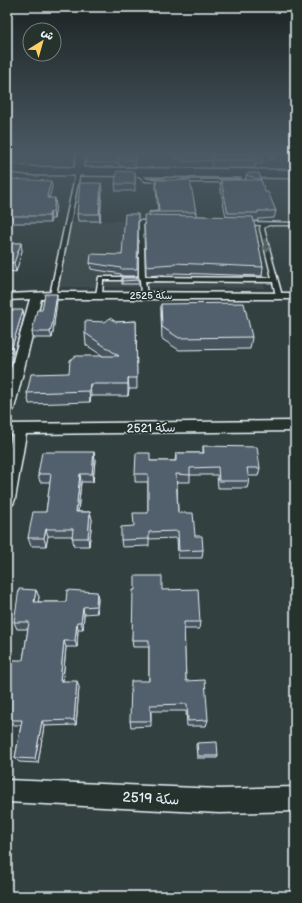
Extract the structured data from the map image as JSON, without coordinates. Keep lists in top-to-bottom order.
{
  "streets": {
    "street": ["سكة 2525", "سكة 2521", "سكة 2519"]
  },
  "north": "top right"
}
